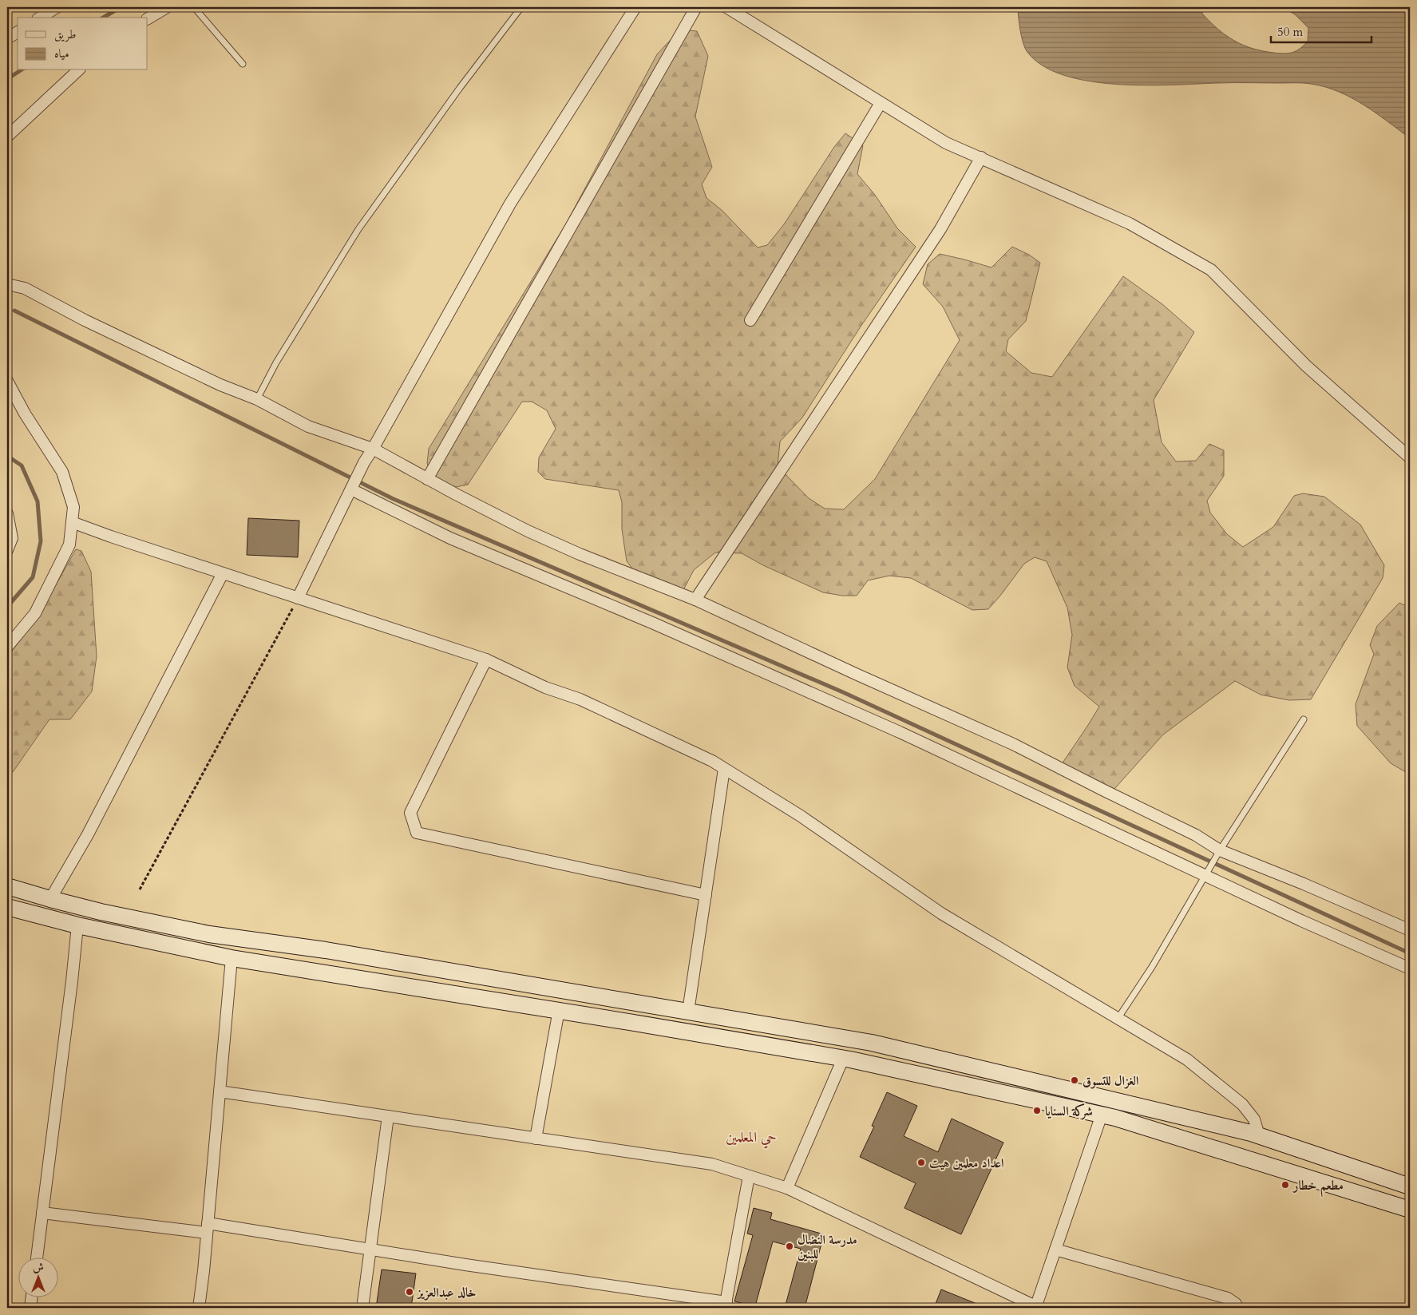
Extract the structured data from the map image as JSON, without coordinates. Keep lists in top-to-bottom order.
{
  "districts": ["حي المعلمين"],
  "places": [
    "الغزال للتسوق",
    "شركة السنايا",
    "اعداد معلمين هيت",
    "مطعم خطار",
    "مدرسة النضال للبنين",
    "خالد عبدالعزيز"
  ],
  "legend": ["طريق", "مياه"],
  "scale_bar": "50 m",
  "north": "top"
}
